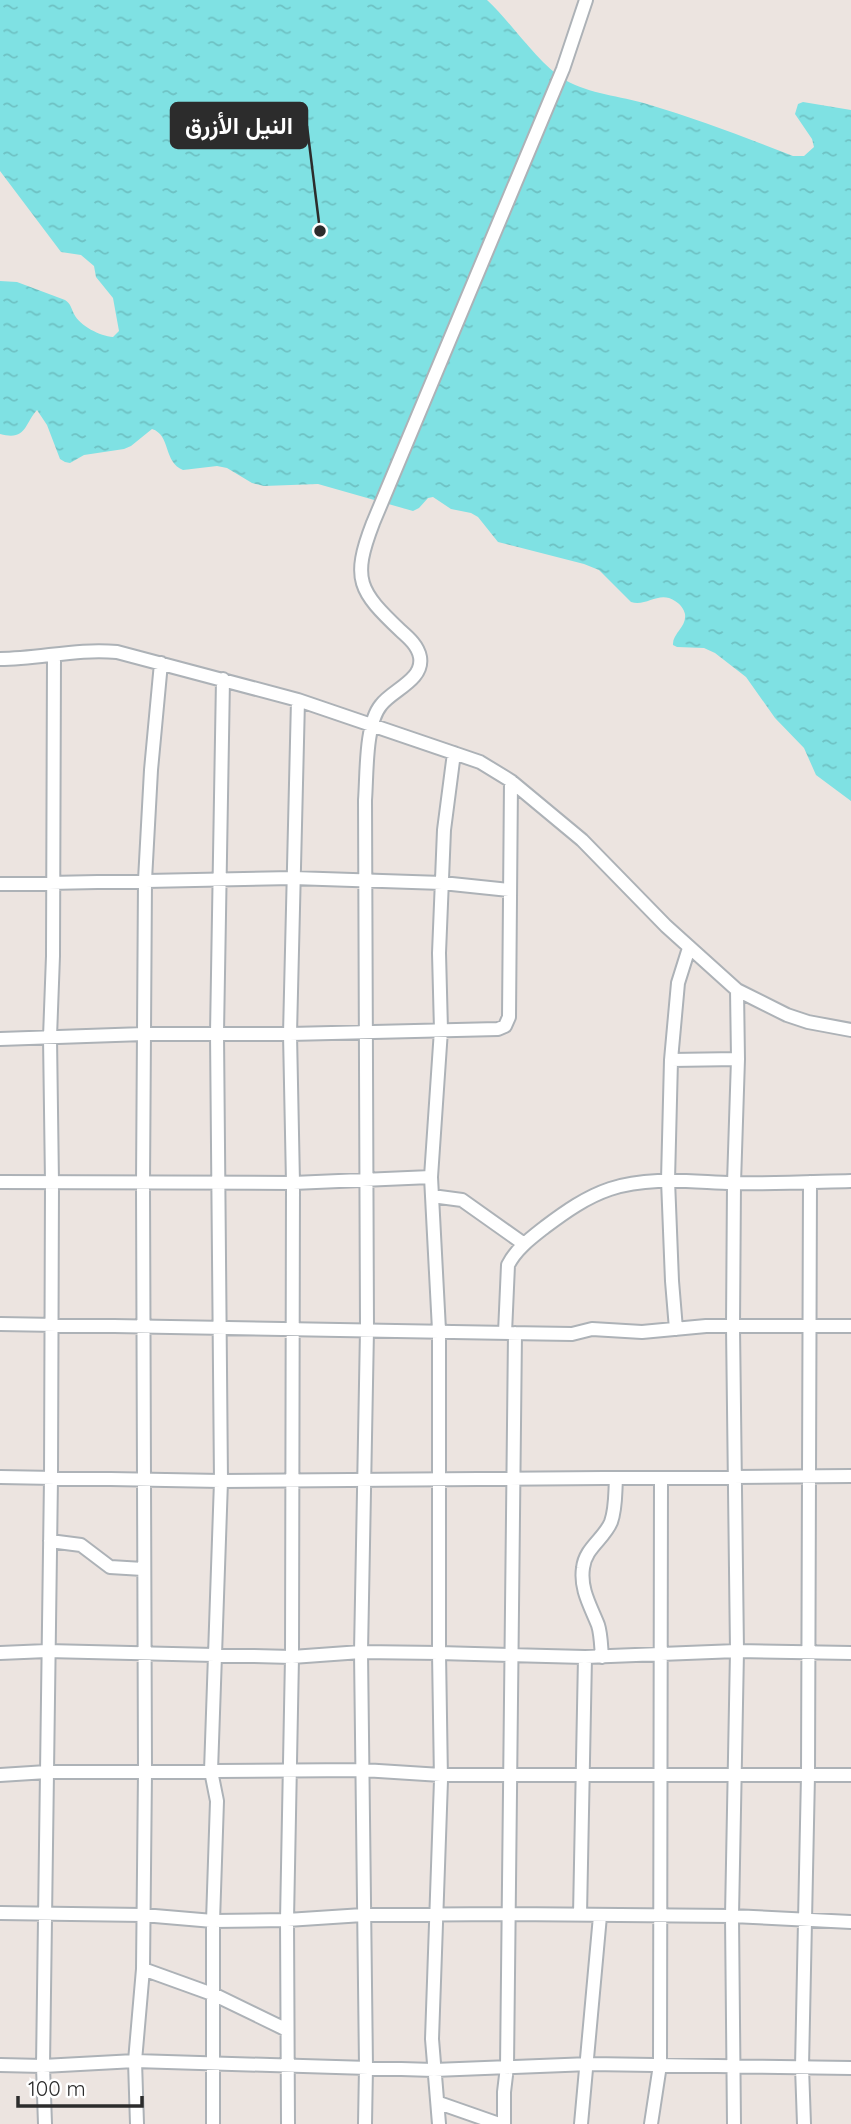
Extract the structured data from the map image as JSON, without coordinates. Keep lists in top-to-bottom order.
{
  "places": ["النيل الأزرق"],
  "scale_bar": "100 m"
}
